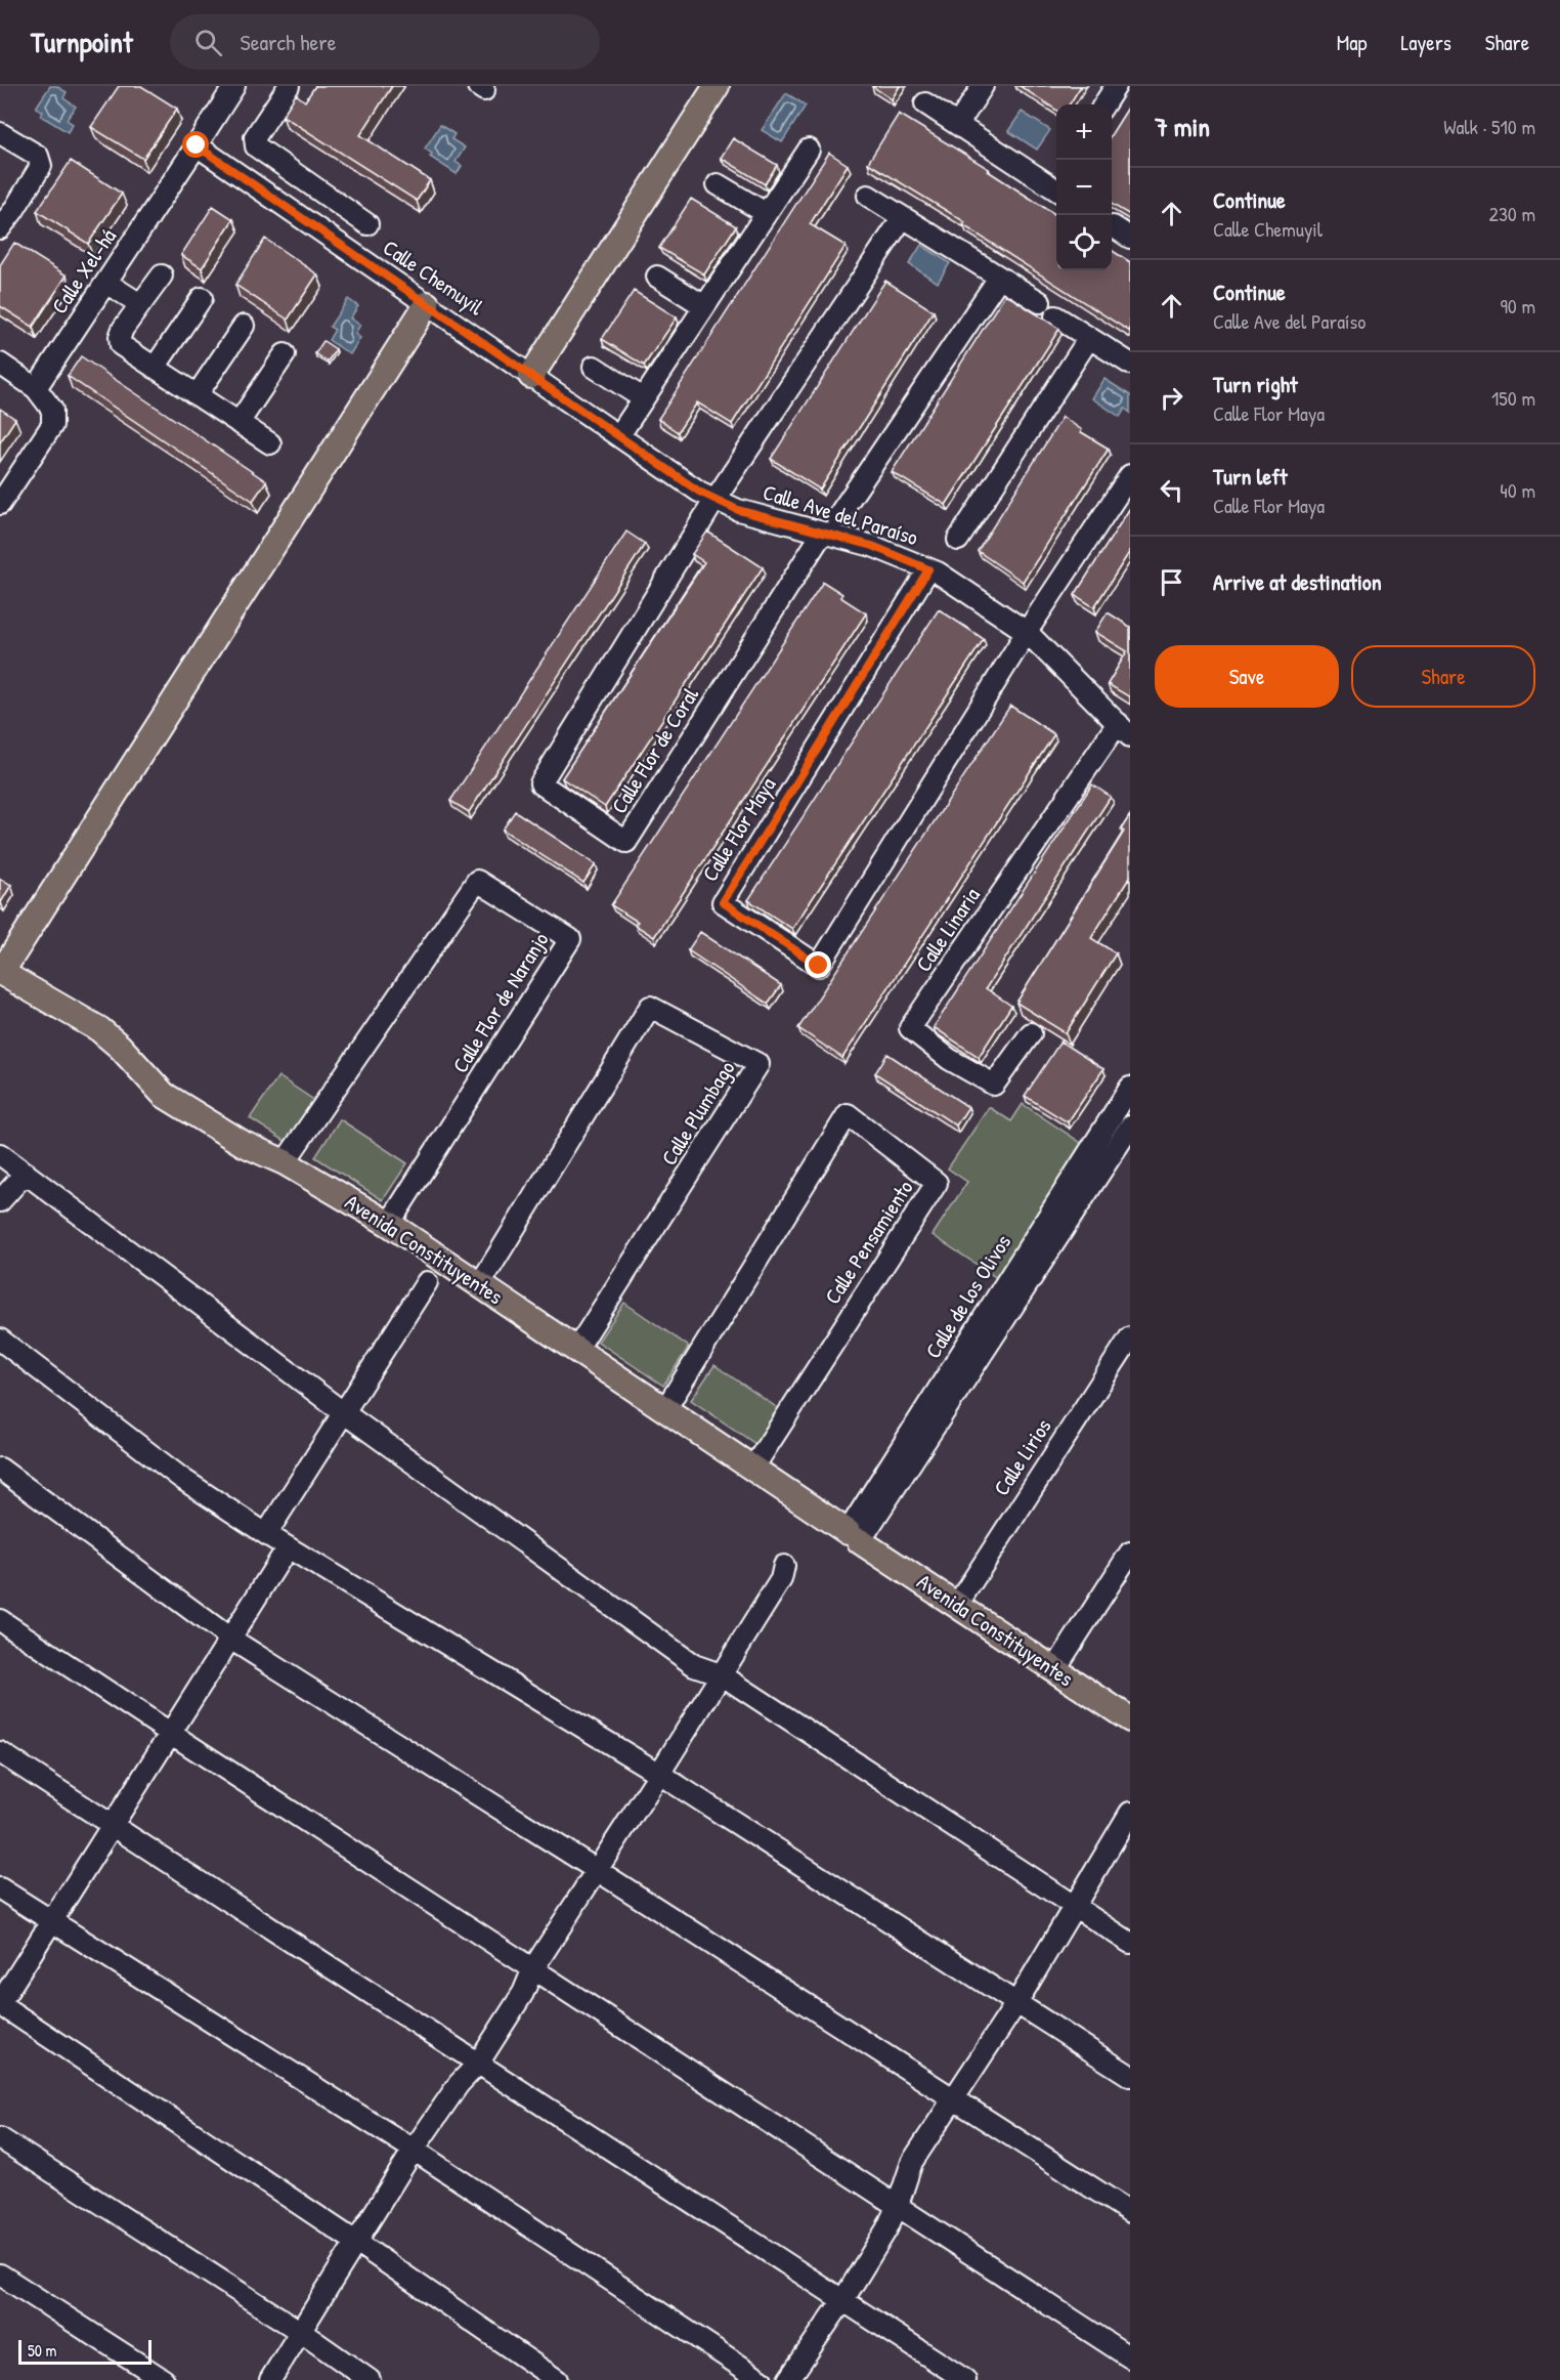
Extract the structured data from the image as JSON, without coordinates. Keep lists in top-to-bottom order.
{
  "streets": {
    "main road": ["Avenida Constituyentes"],
    "street": [
      "Calle Xel-há",
      "Calle Chemuyil",
      "Calle Ave del Paraíso",
      "Calle Flor de Coral",
      "Calle Flor Maya",
      "Calle Linaria",
      "Calle Flor de Naranjo",
      "Calle Plumbago",
      "Calle Pensamiento",
      "Calle de los Olivos",
      "Calle Lirios"
    ]
  },
  "crossings": [
    ["Calle Xel-há", "Calle Chemuyil"],
    ["Calle Chemuyil", "Calle Ave del Paraíso"],
    ["Calle Chemuyil", "Calle Flor de Coral"],
    ["Calle Ave del Paraíso", "Calle Flor de Coral"],
    ["Calle Ave del Paraíso", "Calle Flor Maya"],
    ["Calle Ave del Paraíso", "Calle Linaria"],
    ["Calle Flor de Naranjo", "Avenida Constituyentes"],
    ["Calle Plumbago", "Avenida Constituyentes"],
    ["Calle Pensamiento", "Avenida Constituyentes"],
    ["Avenida Constituyentes", "Calle de los Olivos"],
    ["Avenida Constituyentes", "Calle Lirios"]
  ],
  "scale_bar": "50 m",
  "page": {
    "header": "Turnpoint",
    "search": "Search here",
    "nav": ["Map", "Layers", "Share"],
    "heading": ["7 min", "Walk · 510 m"],
    "map_buttons": ["+", "−"],
    "list": [
      ["Continue", "Calle Chemuyil", "230 m"],
      ["Continue", "Calle Ave del Paraíso", "90 m"],
      ["Turn right", "Calle Flor Maya", "150 m"],
      ["Turn left", "Calle Flor Maya", "40 m"],
      "Arrive at destination"
    ],
    "buttons": ["Save", "Share"],
    "scale": "50 m"
  }
}
